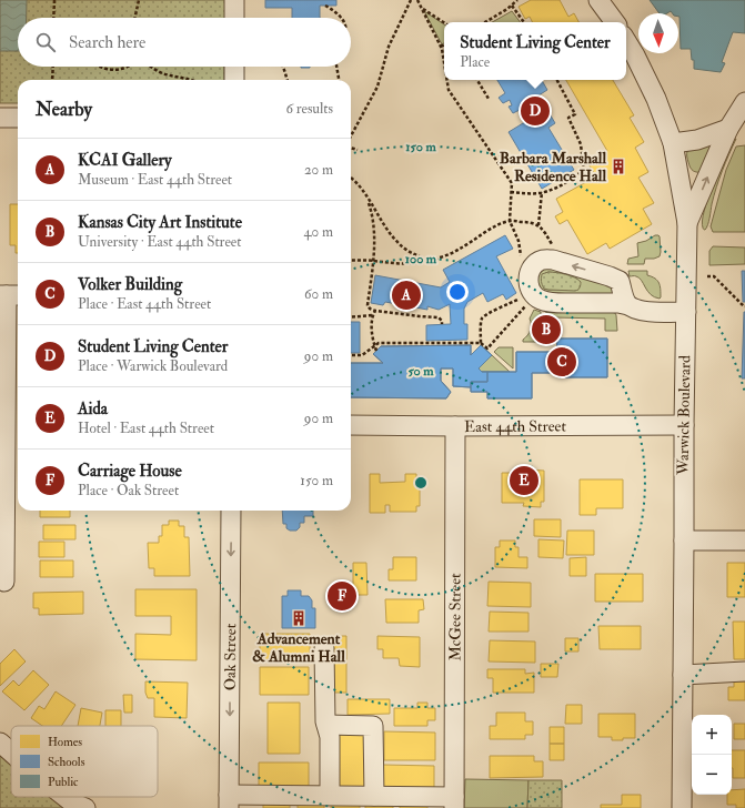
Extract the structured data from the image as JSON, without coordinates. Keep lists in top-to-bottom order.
{
  "streets": {
    "street": [
      "Warwick Boulevard",
      "East 44th Street",
      "McGee Street",
      "Oak Street"
    ]
  },
  "crossings": [
    ["Warwick Boulevard", "East 44th Street"],
    ["East 44th Street", "McGee Street"]
  ],
  "places": {
    "building": ["Barbara Marshall Residence Hall", "Advancement & Alumni Hall"]
  },
  "legend": ["Homes", "Schools", "Public"],
  "north": "bottom",
  "page": {
    "search": "Search here",
    "popup": ["Student Living Center", "Place"],
    "heading": ["Nearby", "6 results"],
    "pins": [
      "D",
      "A",
      "B",
      "C",
      "E",
      "F"
    ],
    "list": [
      {
        "mark": "A",
        "name": "KCAI Gallery",
        "note": "Museum · East 44th Street",
        "value": "20 m"
      },
      {
        "mark": "B",
        "name": "Kansas City Art Institute",
        "note": "University · East 44th Street",
        "value": "40 m"
      },
      {
        "mark": "C",
        "name": "Volker Building",
        "note": "Place · East 44th Street",
        "value": "60 m"
      },
      {
        "mark": "D",
        "name": "Student Living Center",
        "note": "Place · Warwick Boulevard",
        "value": "90 m"
      },
      {
        "mark": "E",
        "name": "Aida",
        "note": "Hotel · East 44th Street",
        "value": "90 m"
      },
      {
        "mark": "F",
        "name": "Carriage House",
        "note": "Place · Oak Street",
        "value": "150 m"
      }
    ],
    "map_buttons": ["+", "−"]
  },
  "rings": ["150 m", "100 m", "50 m"]
}
